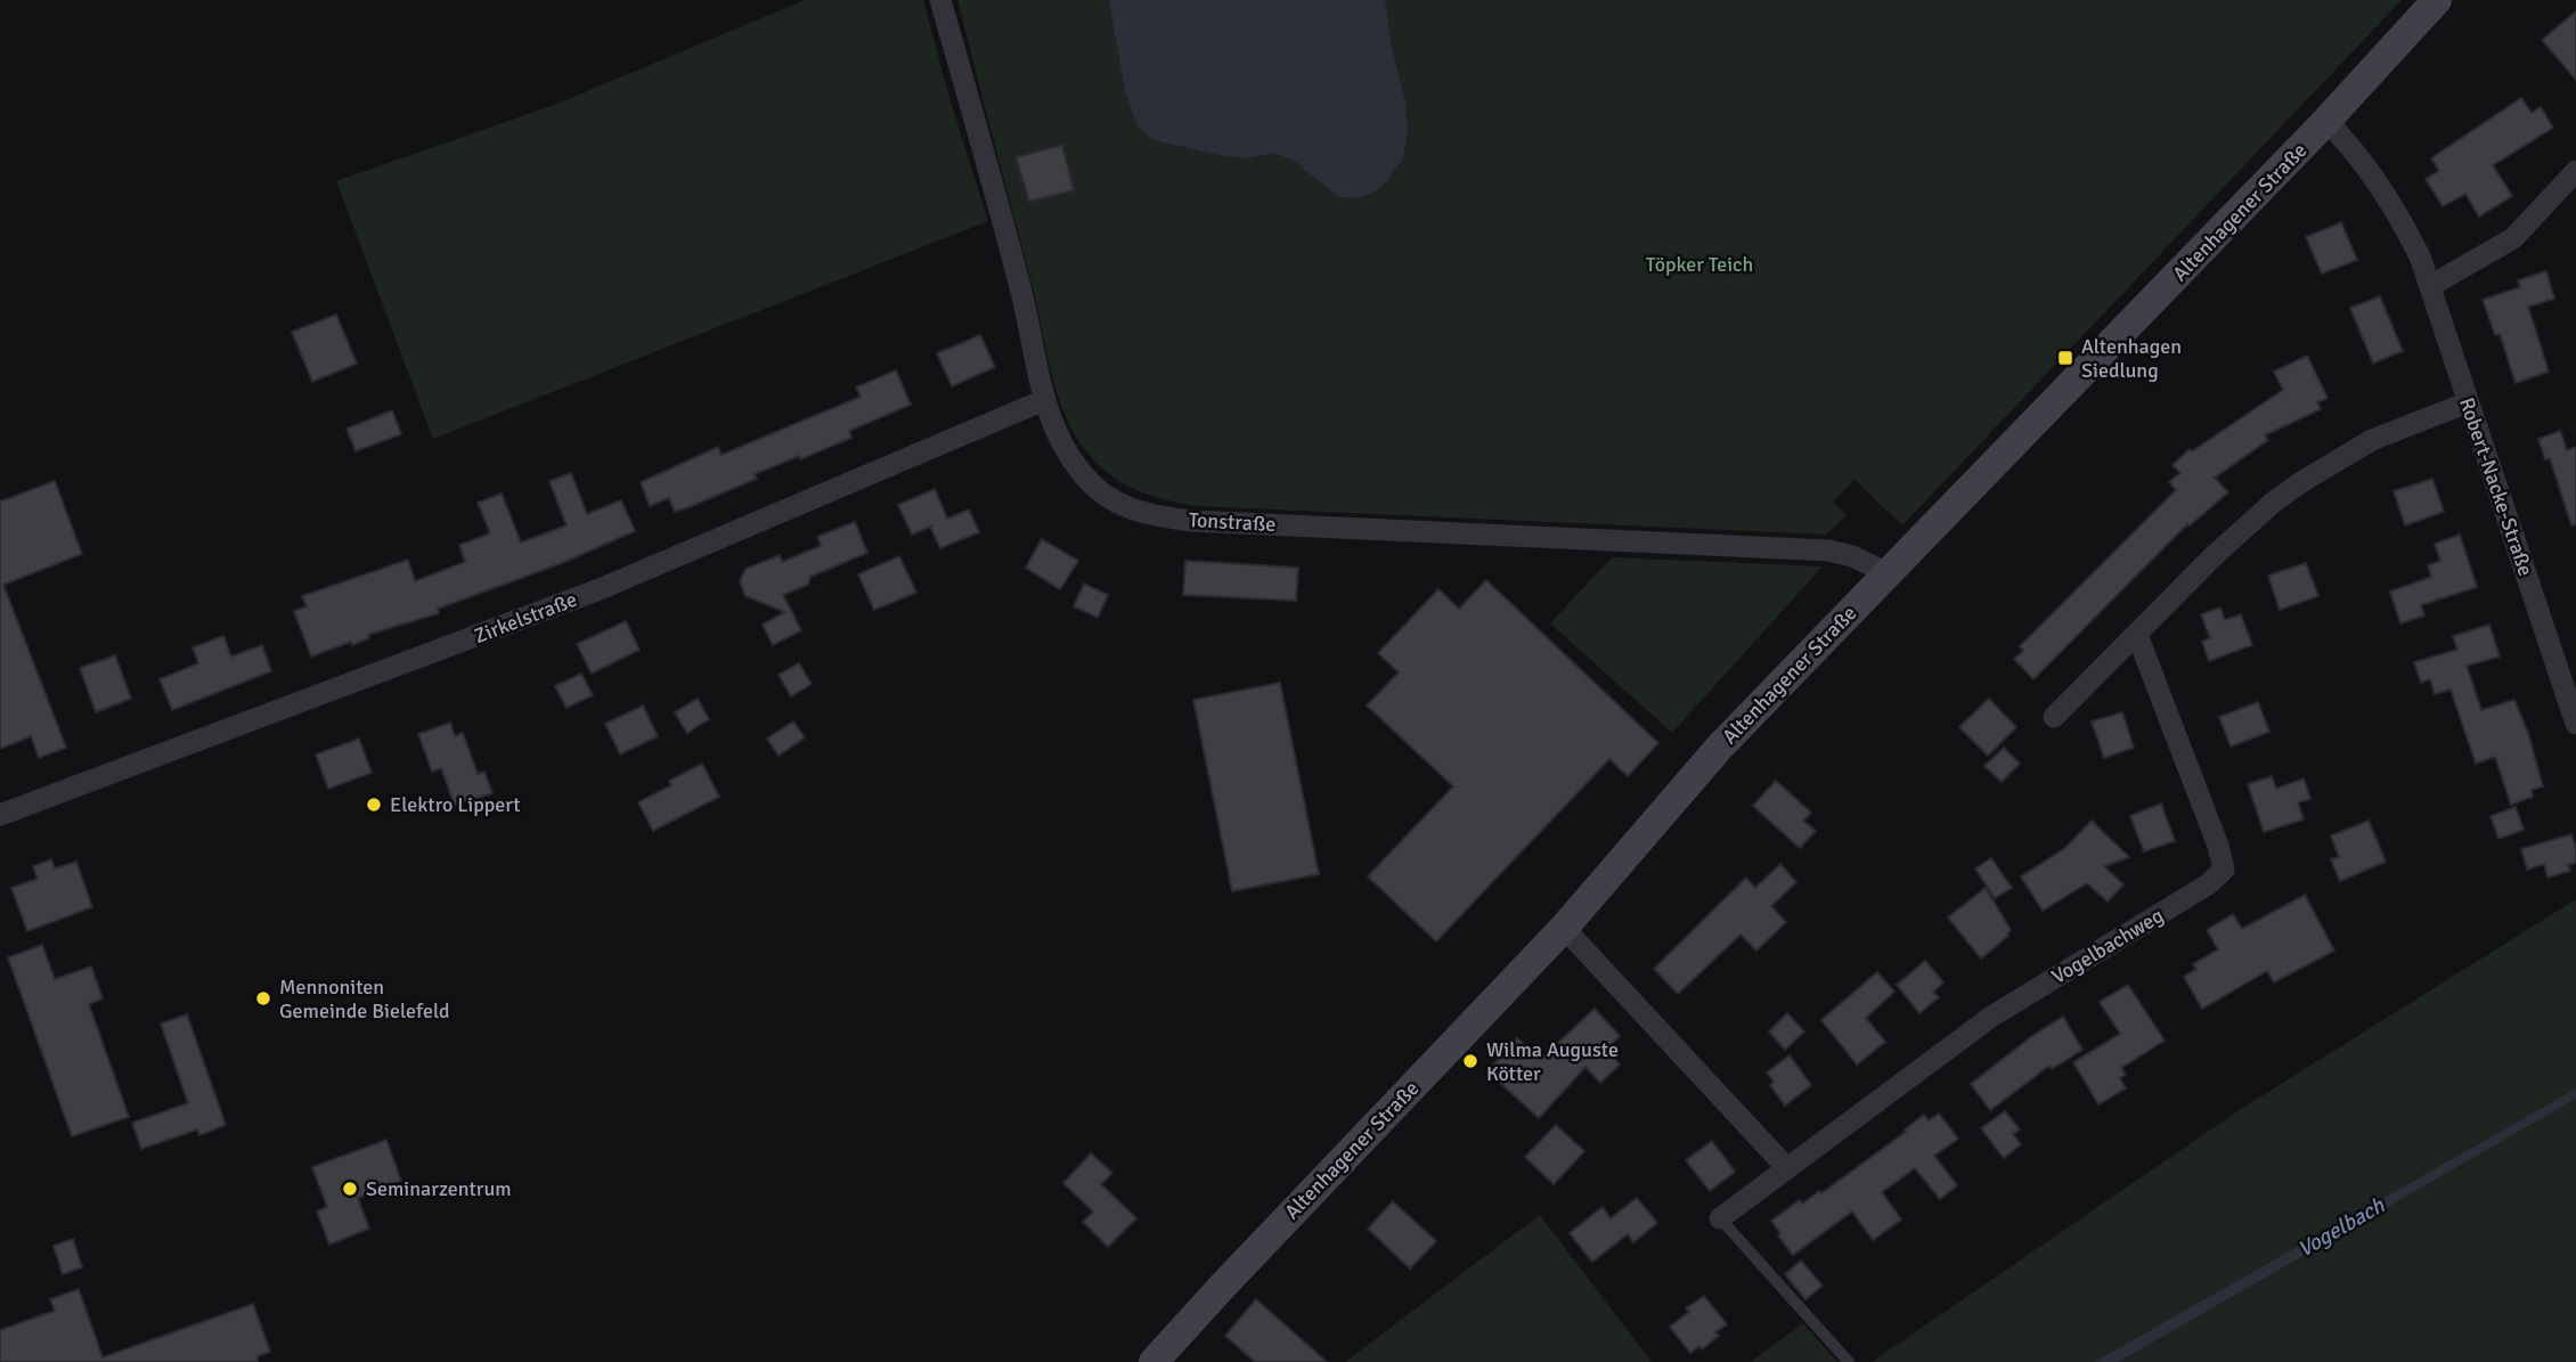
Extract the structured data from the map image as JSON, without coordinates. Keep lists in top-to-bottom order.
{
  "streets": {
    "main road": ["Altenhagener Straße"],
    "street": [
      "Robert-Nacke-Straße",
      "Tonstraße",
      "Zirkelstraße",
      "Vogelbachweg"
    ]
  },
  "crossings": [
    ["Altenhagener Straße", "Robert-Nacke-Straße"],
    ["Altenhagener Straße", "Tonstraße"],
    ["Tonstraße", "Zirkelstraße"]
  ],
  "water": ["Vogelbach"],
  "parks": ["Töpker Teich"],
  "places": {
    "transit": ["Altenhagen Siedlung"],
    "other": [
      "Elektro Lippert",
      "Mennoniten Gemeinde Bielefeld",
      "Wilma Auguste Kötter",
      "Seminarzentrum"
    ]
  }
}
